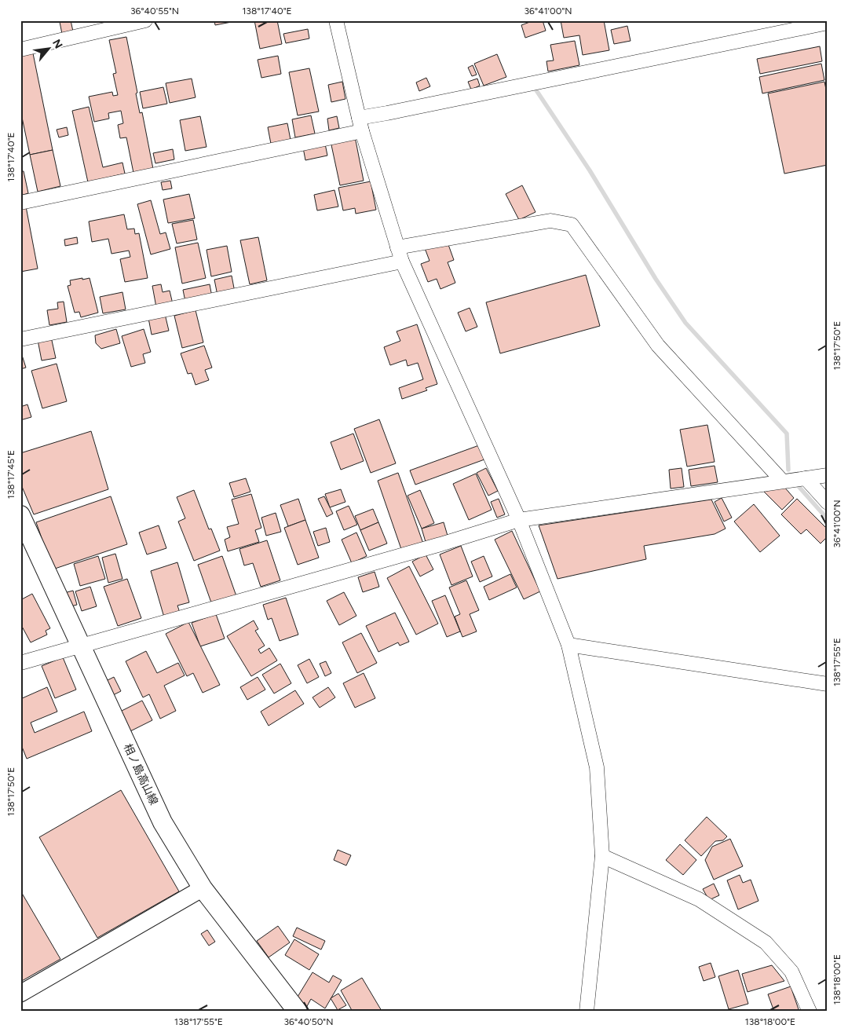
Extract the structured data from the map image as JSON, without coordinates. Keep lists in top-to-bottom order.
{
  "streets": {
    "main road": ["相ノ島高山線"]
  },
  "north": "top right",
  "coordinates": [
    "36°40'55\"N",
    "138°17'40\"E",
    "36°41'00\"N",
    "138°17'50\"E",
    "138°17'45\"E",
    "138°17'55\"E",
    "138°18'00\"E",
    "36°40'50\"N"
  ]
}
